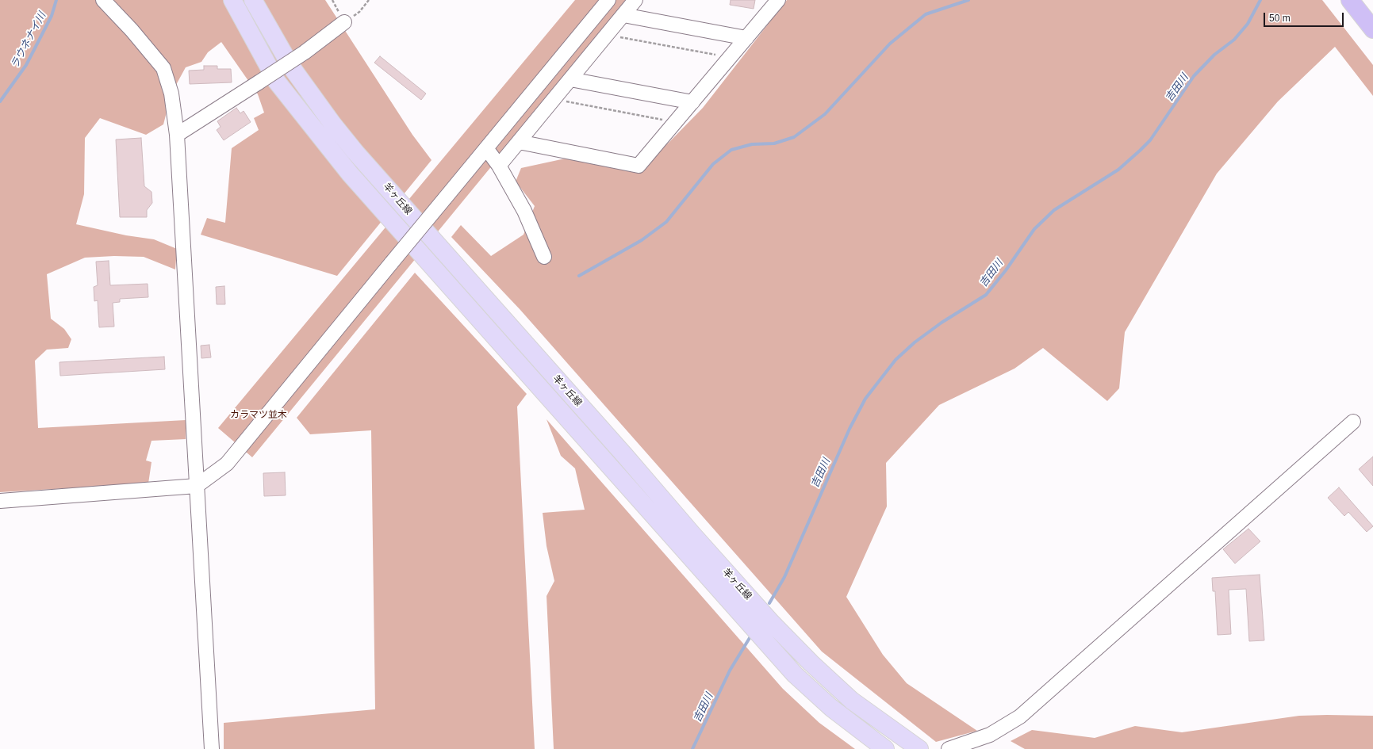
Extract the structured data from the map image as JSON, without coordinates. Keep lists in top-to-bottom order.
{
  "streets": {
    "main road": ["羊ヶ丘線"]
  },
  "water": ["ラウネナイ川", "吉田川"],
  "parks": ["カラマツ並木"],
  "scale_bar": "50 m"
}
